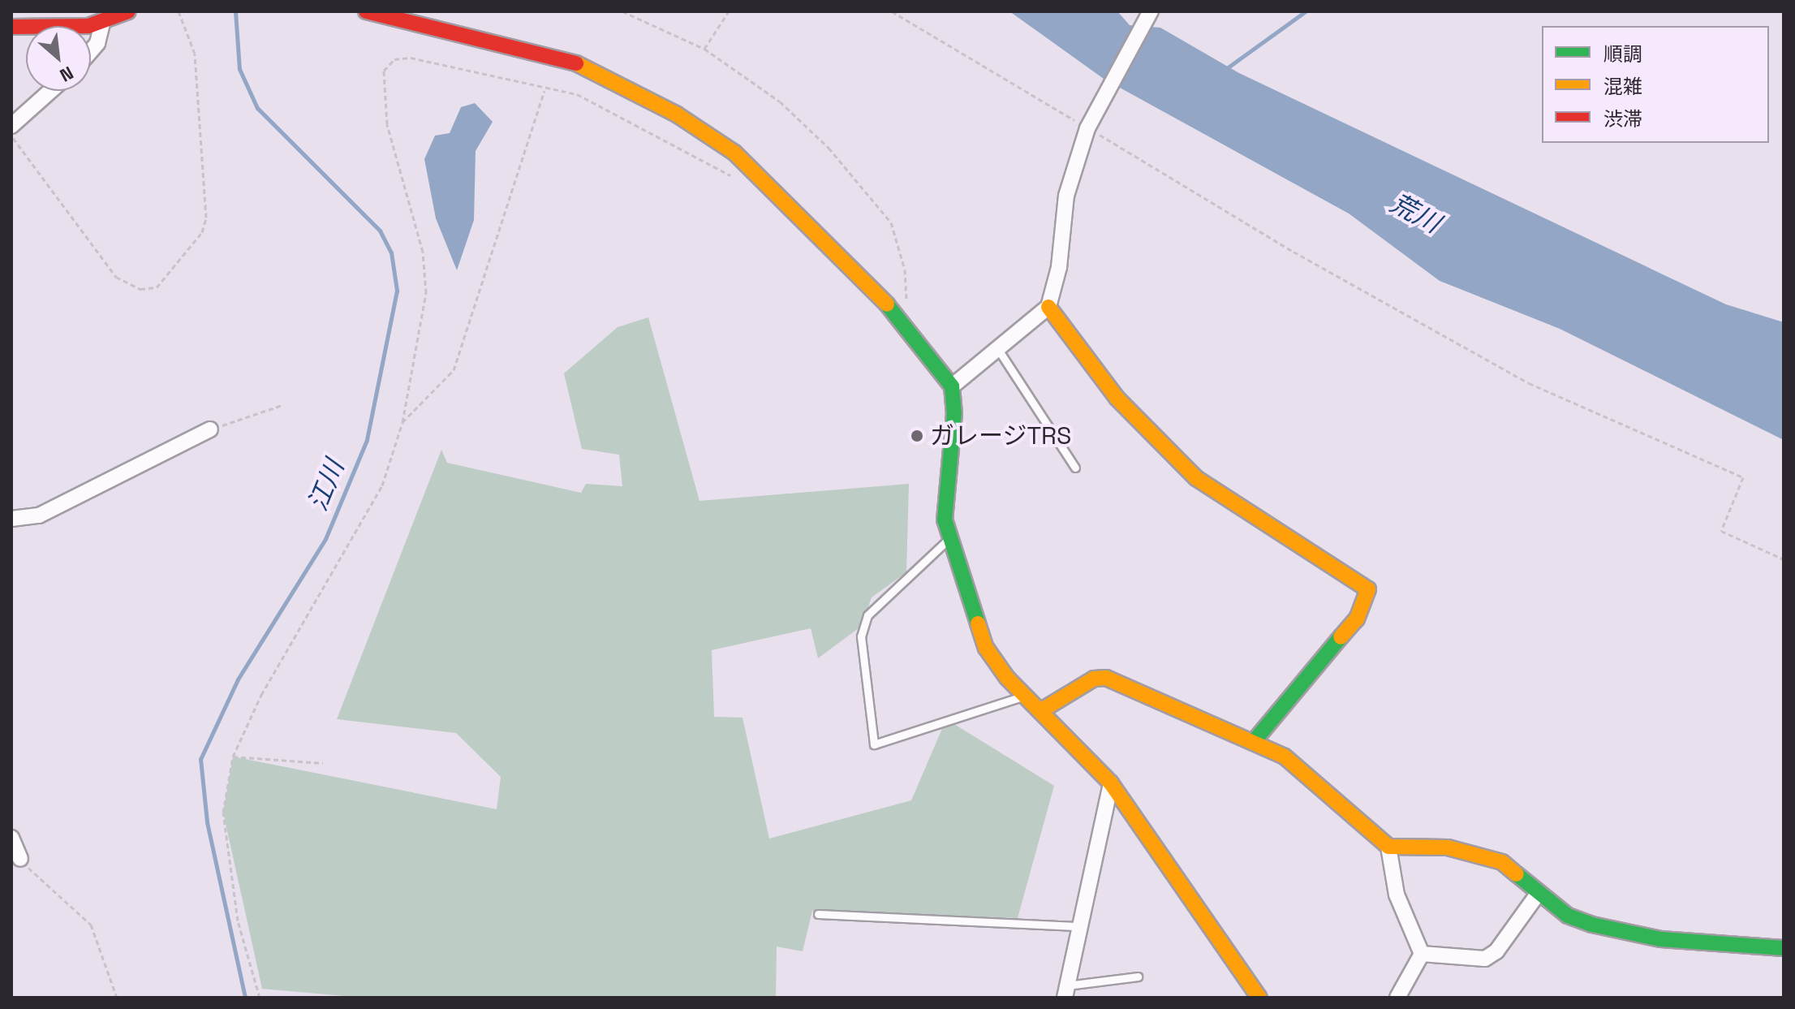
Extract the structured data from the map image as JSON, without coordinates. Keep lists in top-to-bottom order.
{
  "water": ["荒川", "江川"],
  "places": ["ガレージTRS"],
  "legend": ["順調", "混雑", "渋滞"],
  "north": "bottom right"
}
